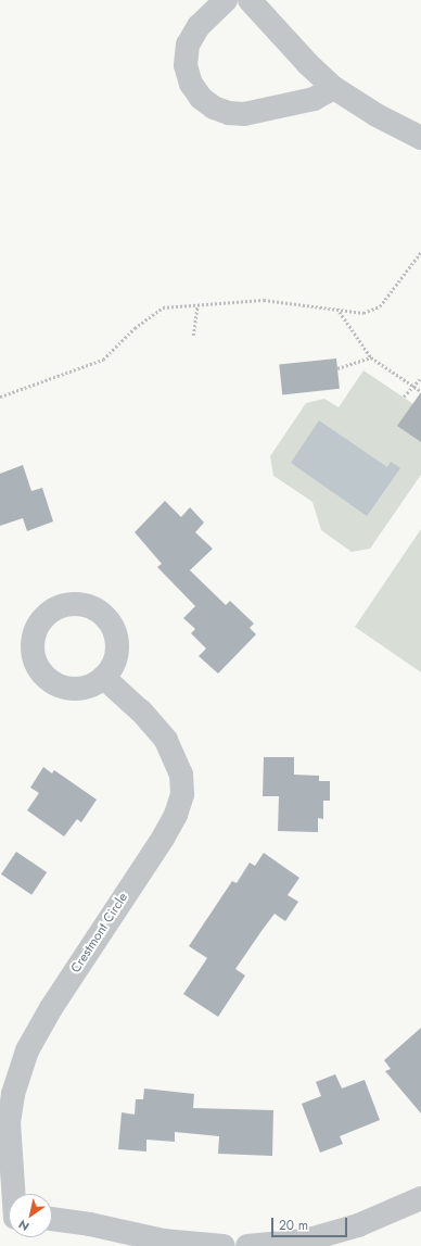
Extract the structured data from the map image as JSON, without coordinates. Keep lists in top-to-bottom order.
{
  "streets": {
    "street": ["Crestmont Circle"]
  },
  "scale_bar": "20 m",
  "north": "bottom left"
}
